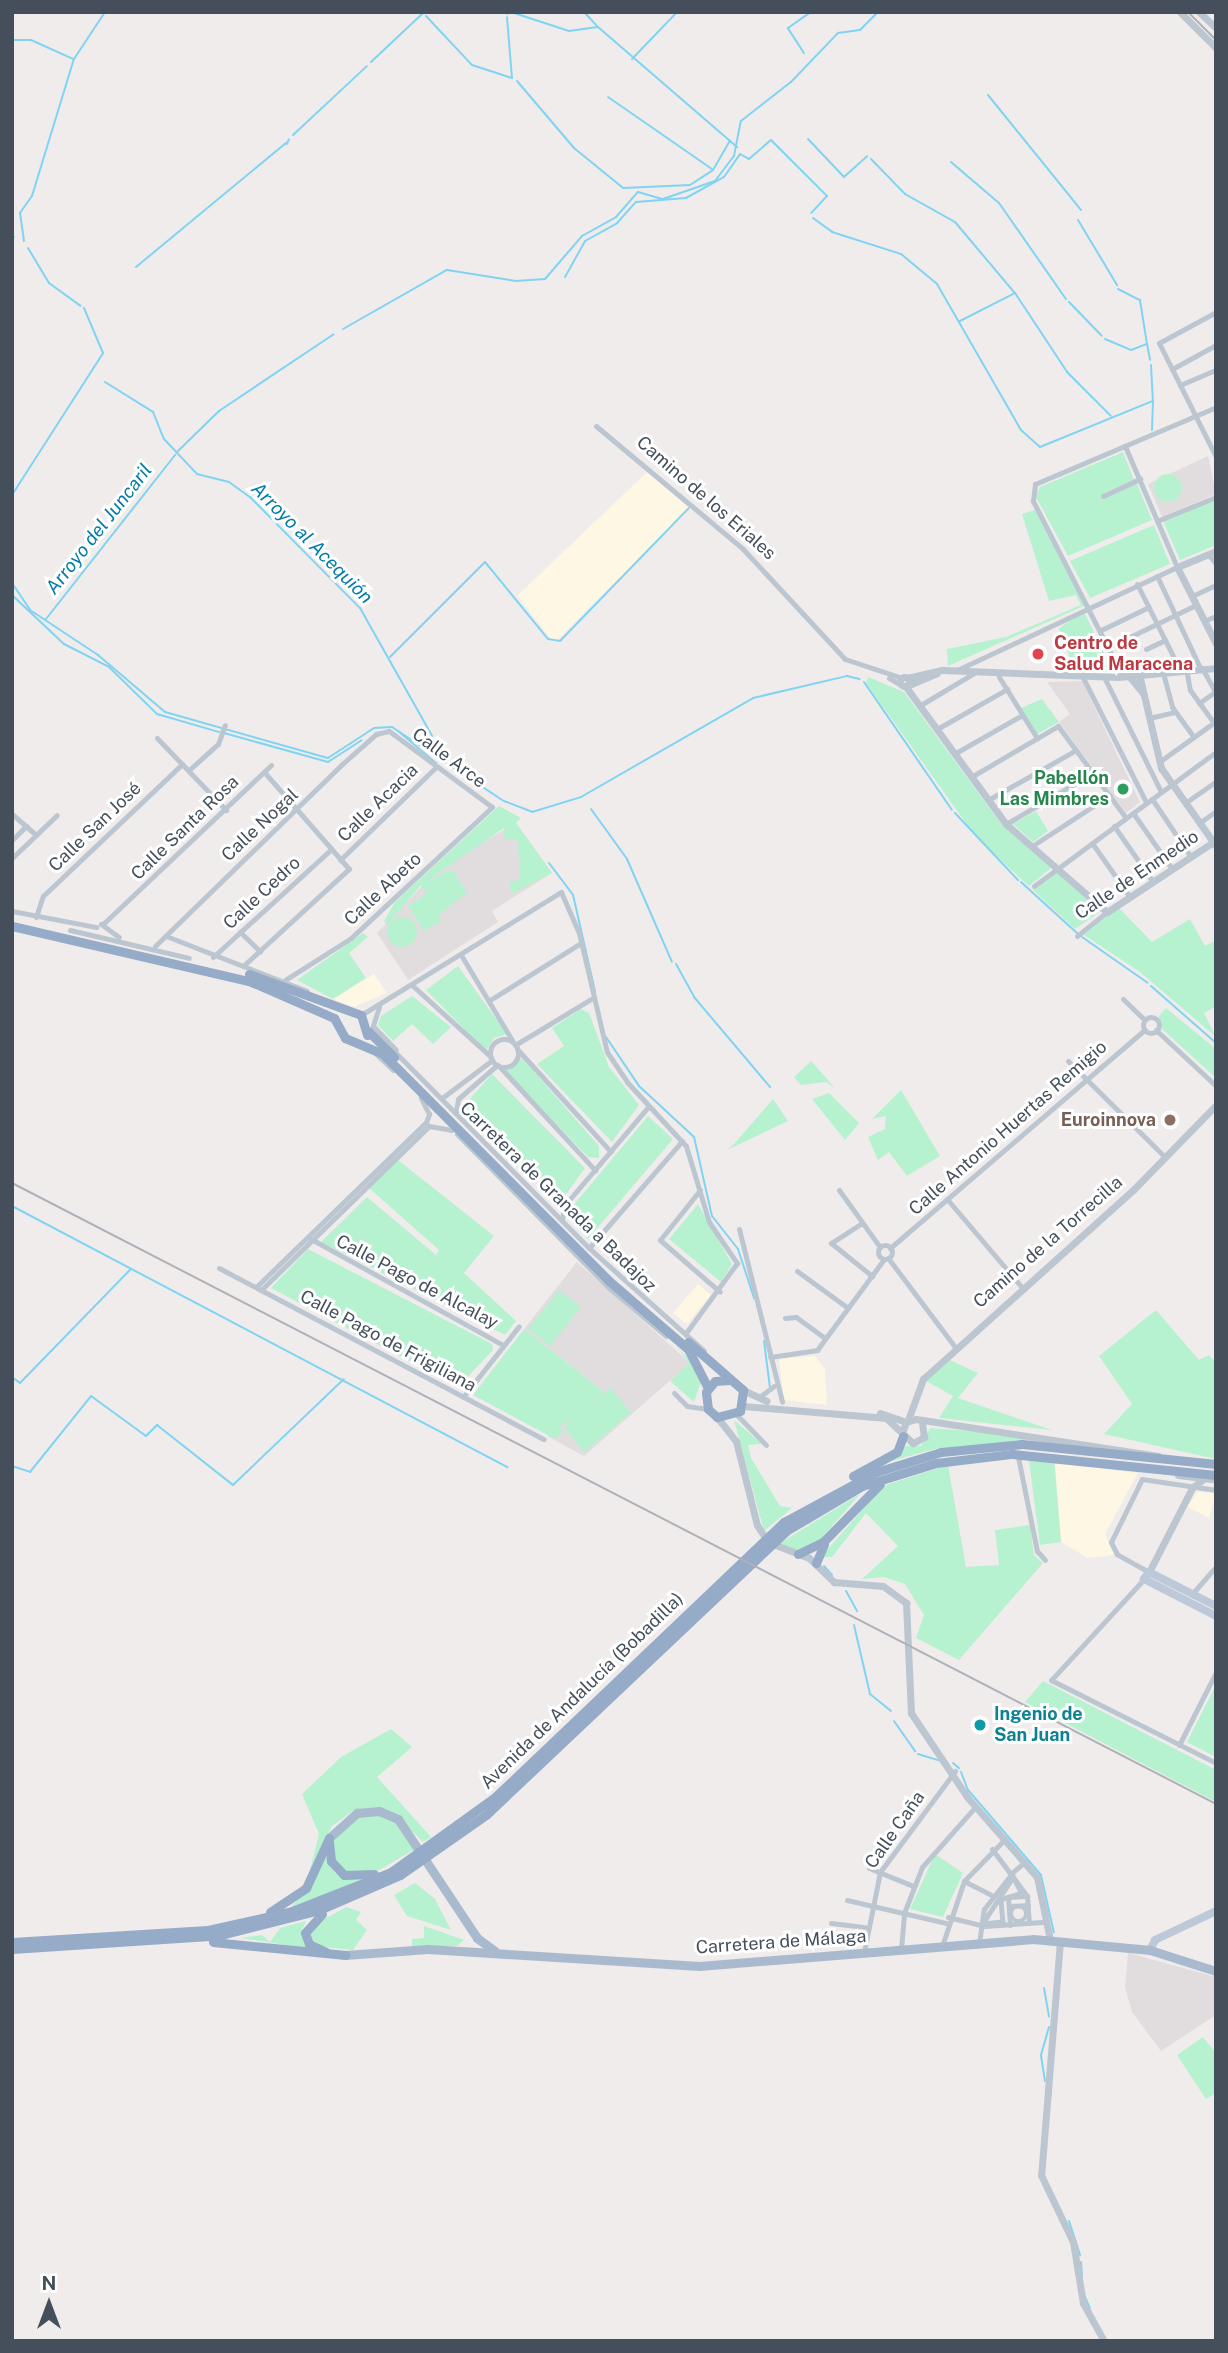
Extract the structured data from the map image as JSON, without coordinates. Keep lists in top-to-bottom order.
{
  "streets": {
    "highway": ["Carretera de Granada a Badajoz", "Avenida de Andalucía (Bobadilla)"],
    "main road": ["Carretera de Málaga"],
    "street": [
      "Camino de los Eriales",
      "Calle Arce",
      "Calle Acacia",
      "Calle Nogal",
      "Calle San José",
      "Calle Santa Rosa",
      "Calle de Enmedio",
      "Calle Abeto",
      "Calle Cedro",
      "Calle Antonio Huertas Remigio",
      "Camino de la Torrecilla",
      "Calle Pago de Alcalay",
      "Calle Pago de Frigiliana",
      "Calle Caña"
    ]
  },
  "crossings": [
    ["Calle Arce", "Calle Acacia"],
    ["Calle Arce", "Calle Nogal"],
    ["Calle Arce", "Calle Abeto"],
    ["Calle Caña", "Carretera de Málaga"]
  ],
  "water": ["Arroyo del Juncaril", "Arroyo al Acequión"],
  "places": [
    "Centro de Salud Maracena",
    "Pabellón Las Mimbres",
    "Euroinnova",
    "Ingenio de San Juan"
  ],
  "north": "top"
}
